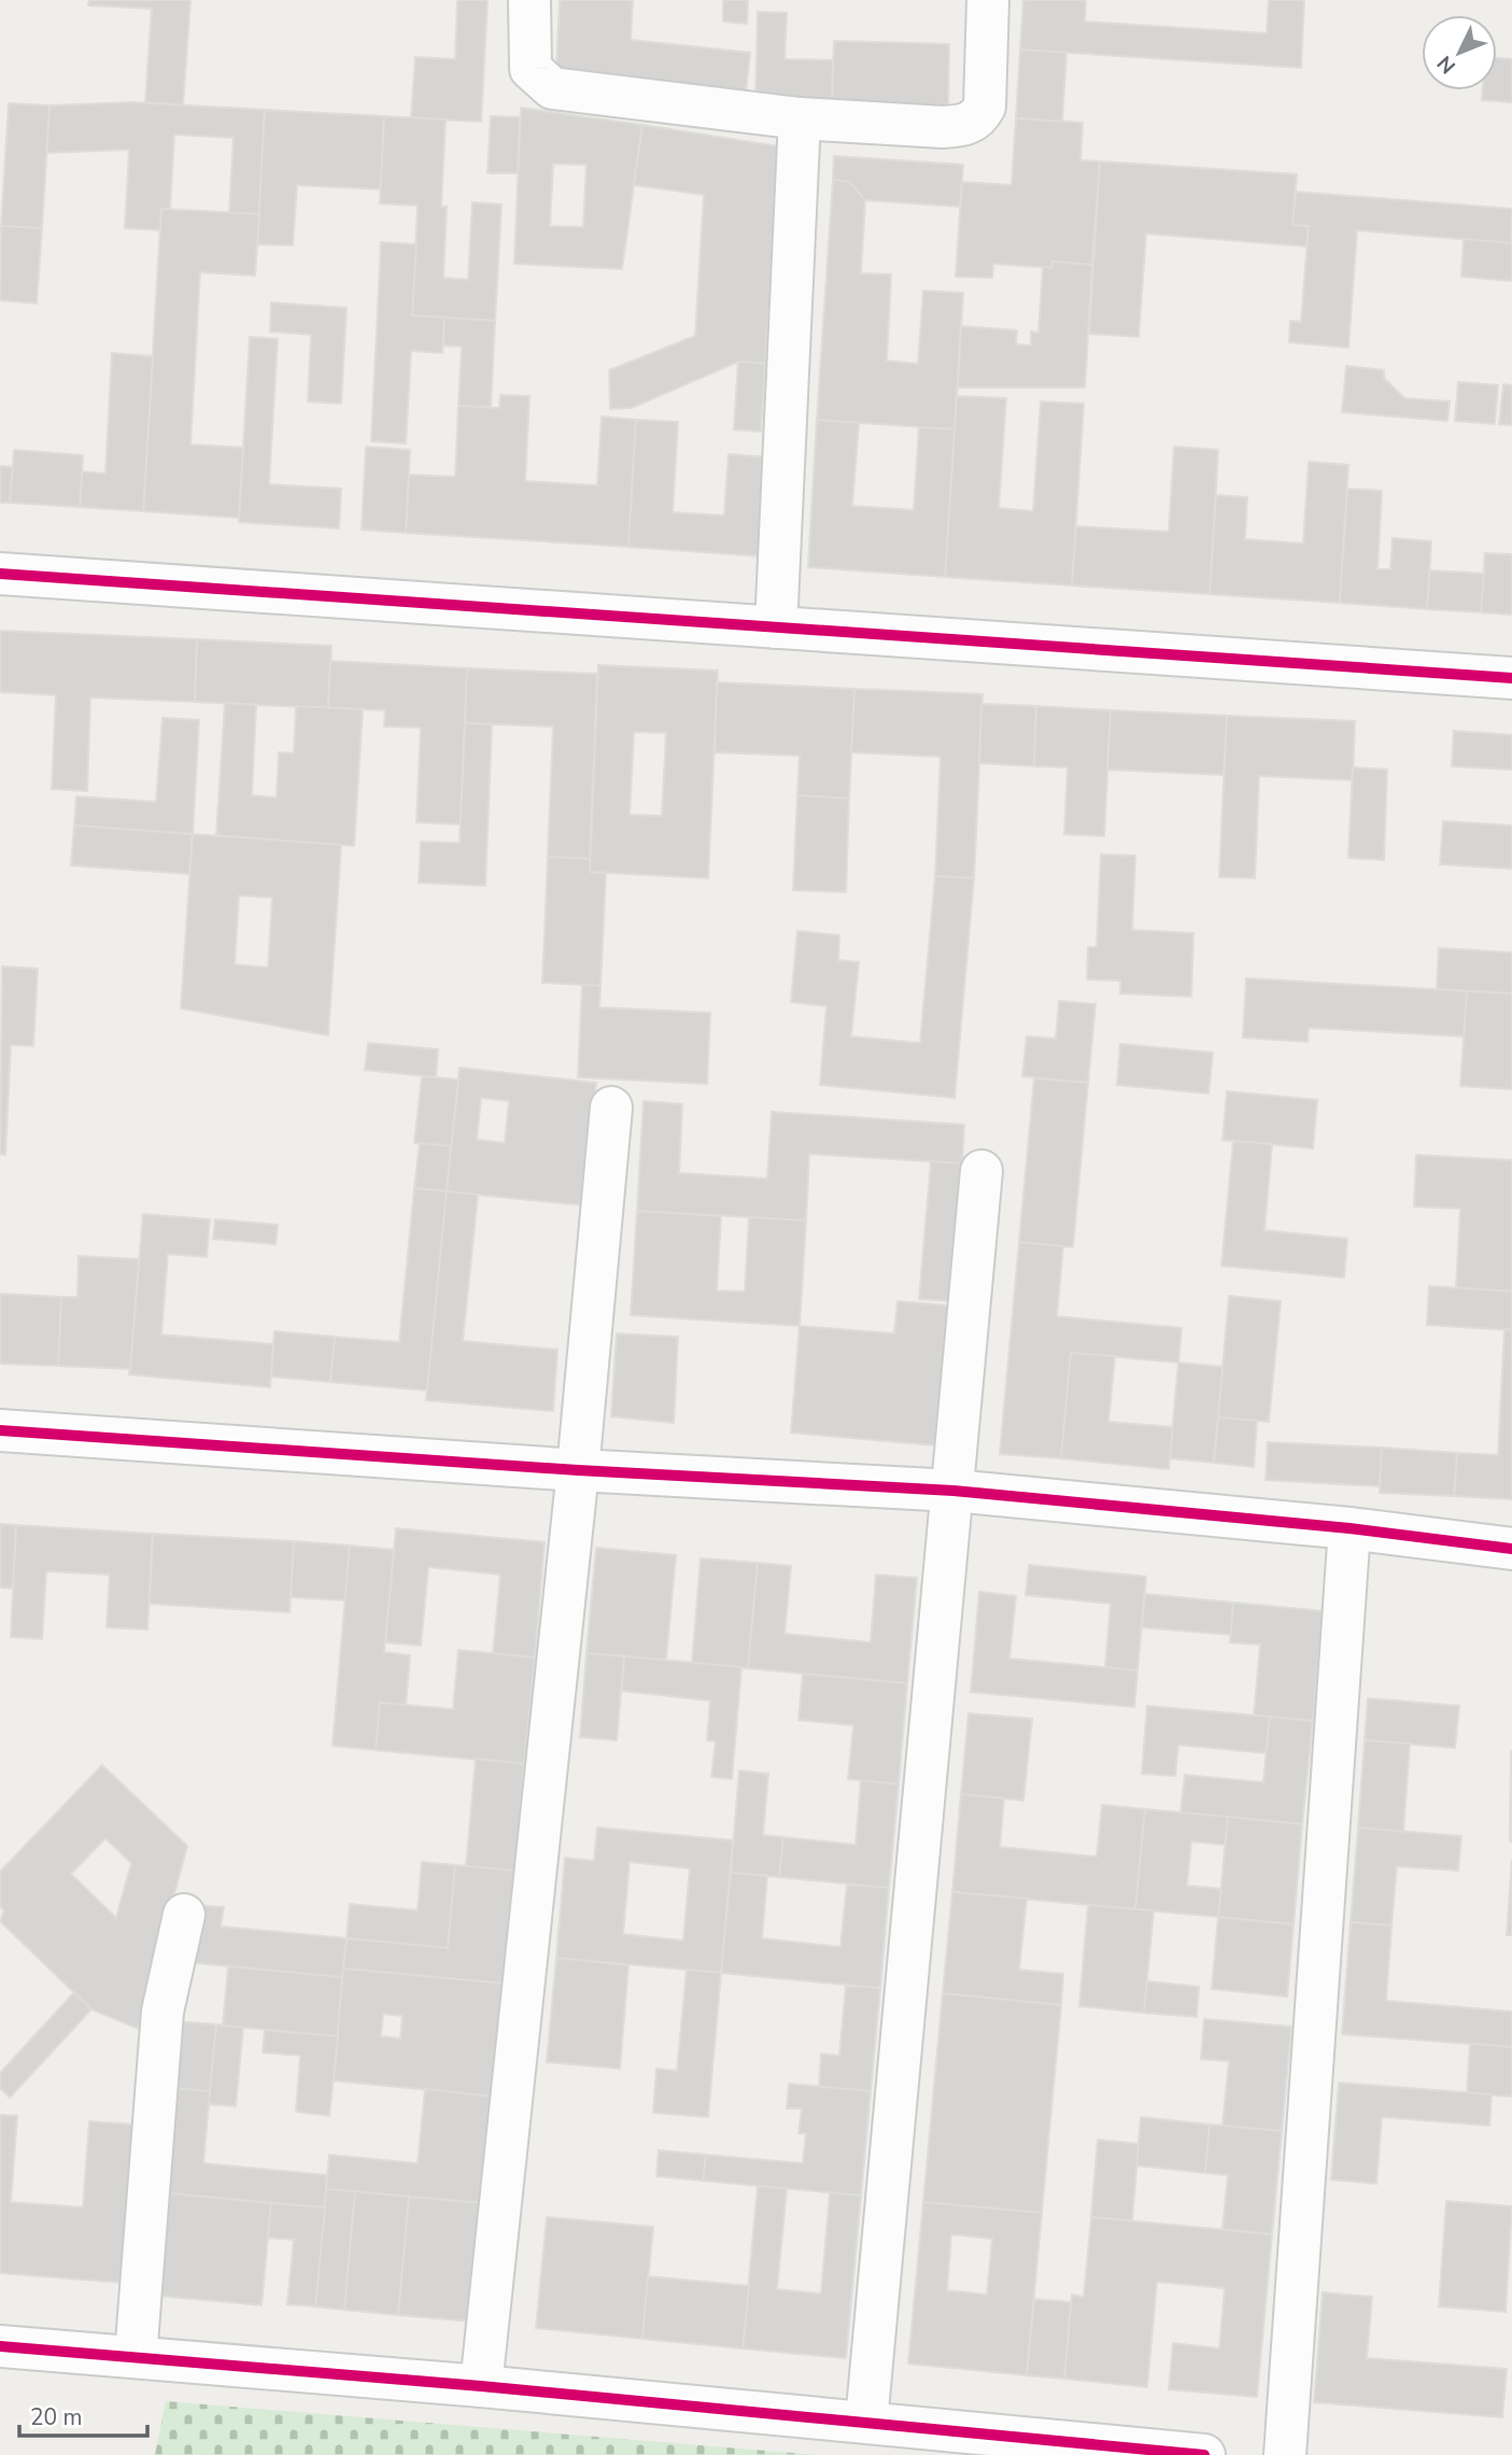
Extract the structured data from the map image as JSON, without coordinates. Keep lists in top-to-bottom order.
{
  "scale_bar": "20 m",
  "north": "bottom left"
}
